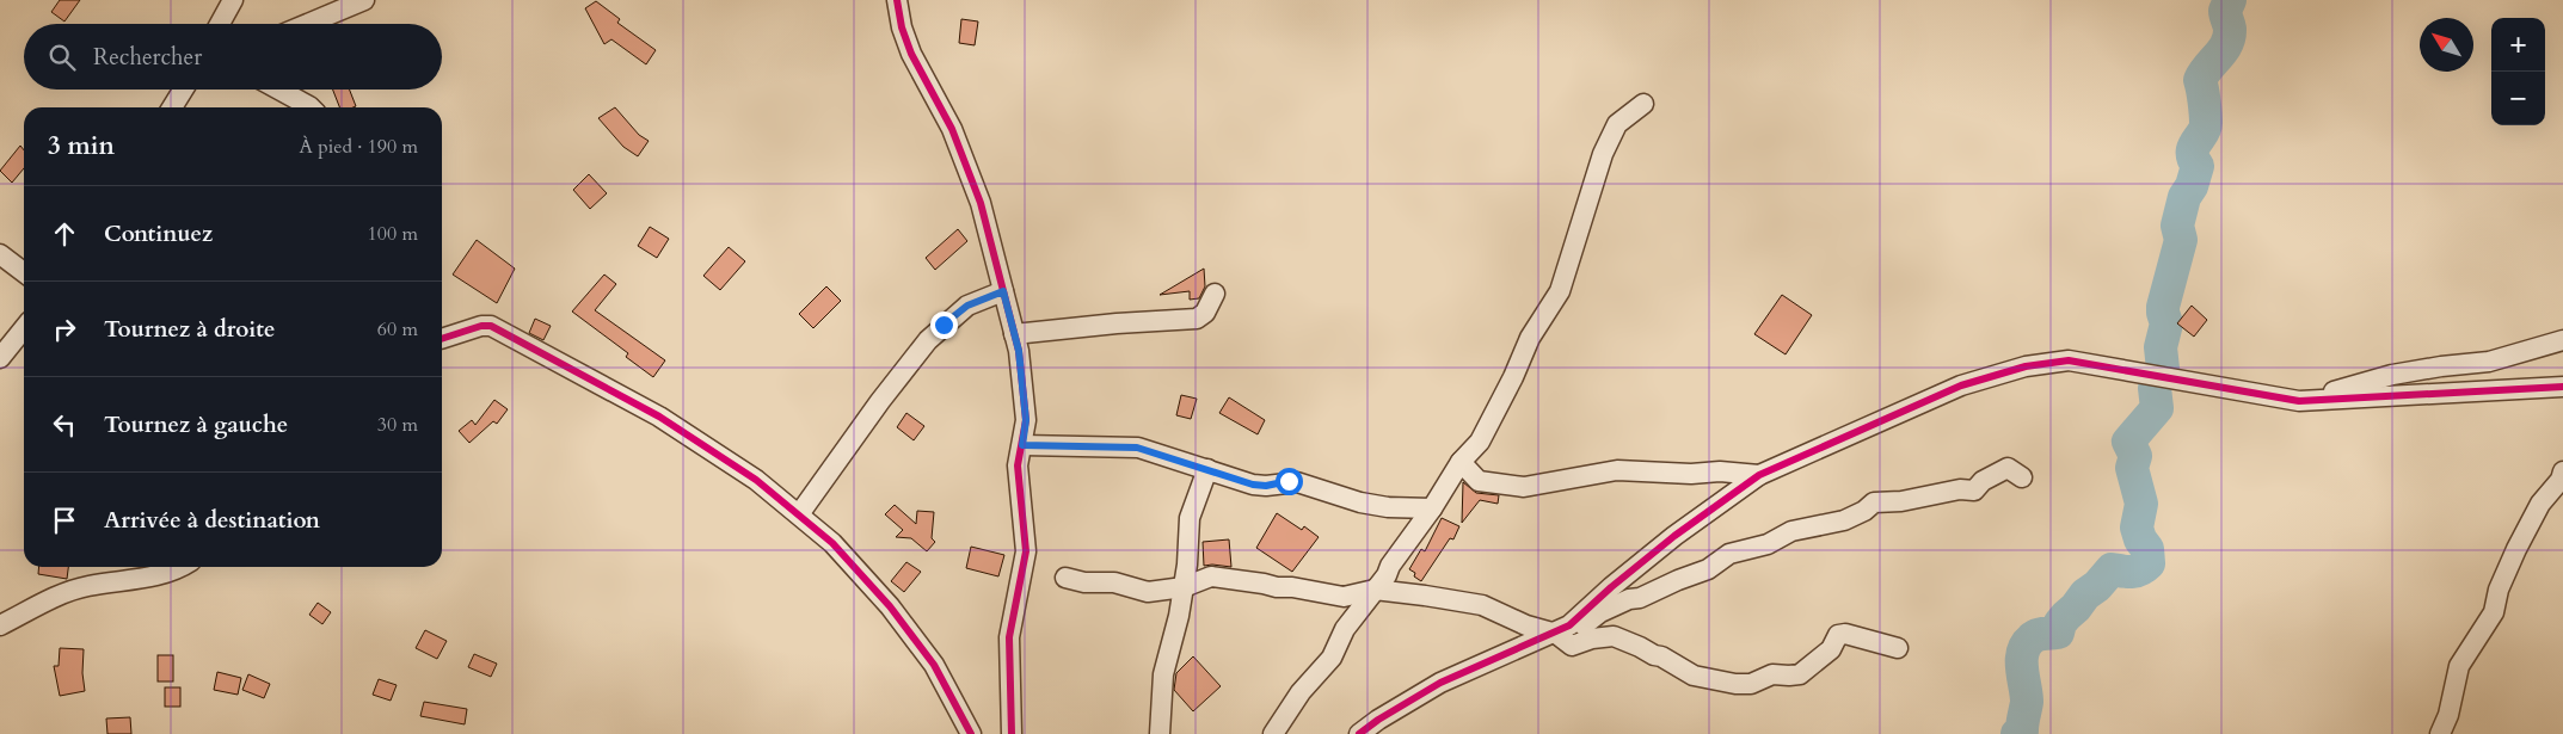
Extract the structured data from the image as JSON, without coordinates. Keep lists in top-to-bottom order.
{
  "north": "top left",
  "page": {
    "map_buttons": ["+", "−"],
    "search": "Rechercher",
    "heading": ["3 min", "À pied · 190 m"],
    "list": [
      ["Continuez", "100 m"],
      ["Tournez à droite", "60 m"],
      ["Tournez à gauche", "30 m"],
      "Arrivée à destination"
    ]
  }
}
